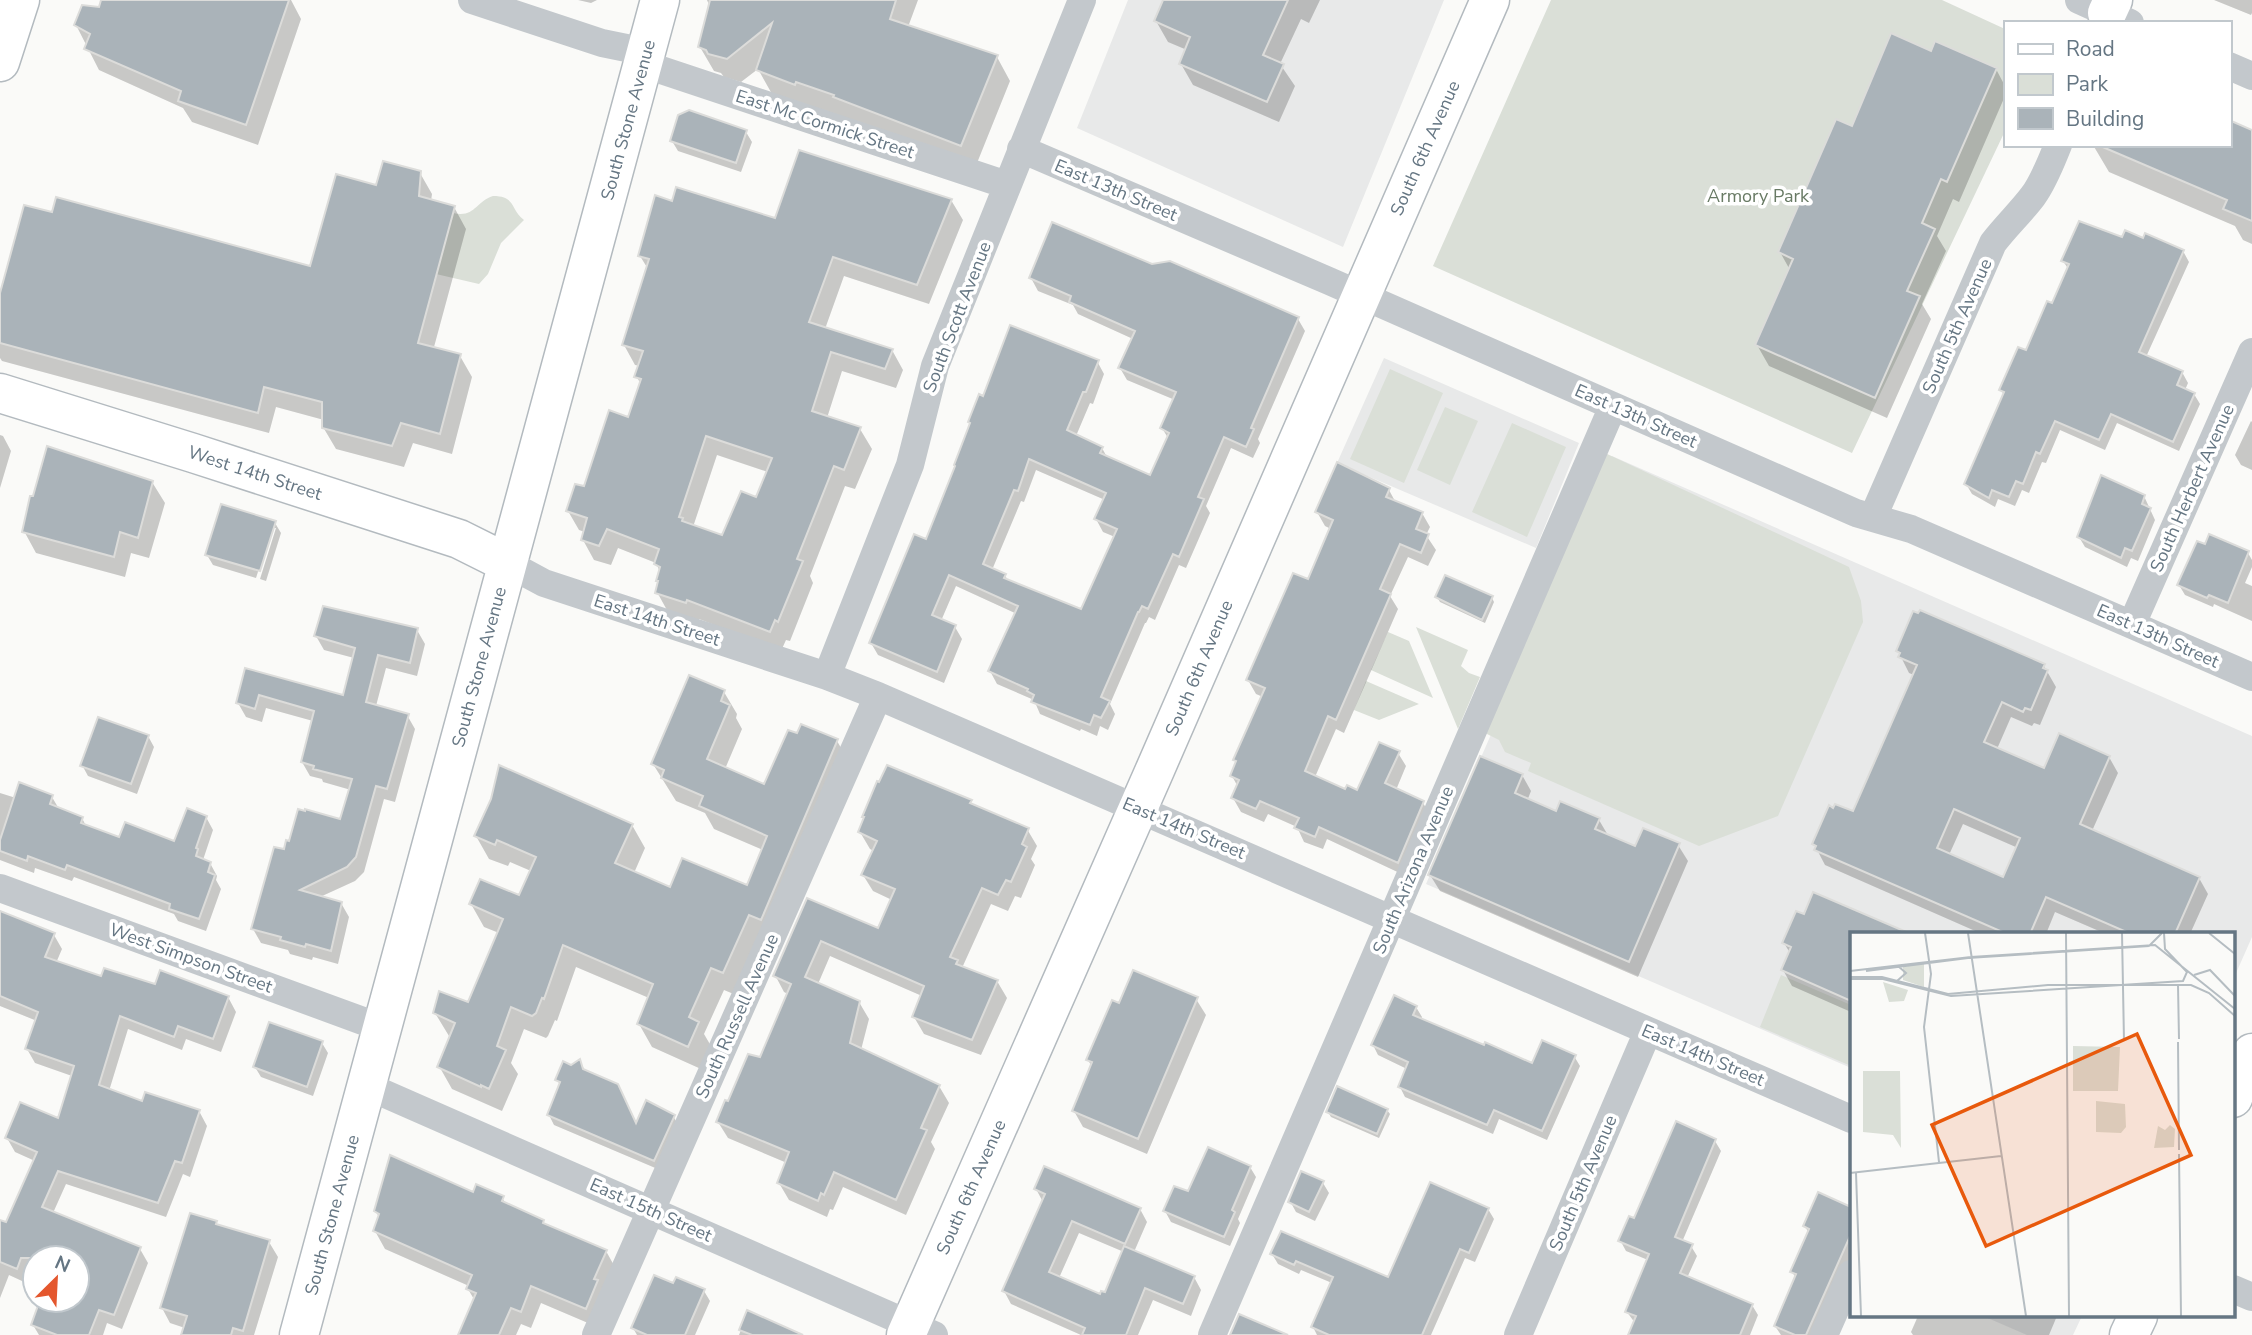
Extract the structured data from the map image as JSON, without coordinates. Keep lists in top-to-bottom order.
{
  "streets": {
    "street": [
      "South Stone Avenue",
      "East Mc Cormick Street",
      "South 6th Avenue",
      "East 13th Street",
      "South Scott Avenue",
      "South 5th Avenue",
      "West 14th Street",
      "South Herbert Avenue",
      "East 14th Street",
      "South Arizona Avenue",
      "West Simpson Street",
      "South Russell Avenue",
      "East 15th Street"
    ]
  },
  "crossings": [
    ["South Stone Avenue", "East Mc Cormick Street"],
    ["South Stone Avenue", "West 14th Street"],
    ["South Stone Avenue", "East 14th Street"],
    ["South Stone Avenue", "West Simpson Street"],
    ["South Stone Avenue", "East 15th Street"],
    ["East Mc Cormick Street", "South Scott Avenue"],
    ["South 6th Avenue", "East 13th Street"],
    ["South 6th Avenue", "East 14th Street"],
    ["South 6th Avenue", "East 15th Street"],
    ["East 13th Street", "South Scott Avenue"],
    ["East 13th Street", "South 5th Avenue"],
    ["East 13th Street", "South Herbert Avenue"],
    ["East 13th Street", "South Arizona Avenue"],
    ["South Scott Avenue", "East 14th Street"],
    ["South 5th Avenue", "East 14th Street"],
    ["West 14th Street", "East 14th Street"],
    ["East 14th Street", "South Arizona Avenue"],
    ["East 14th Street", "South Russell Avenue"],
    ["South Russell Avenue", "East 15th Street"]
  ],
  "parks": ["Armory Park"],
  "legend": ["Road", "Park", "Building"],
  "north": "top right"
}
